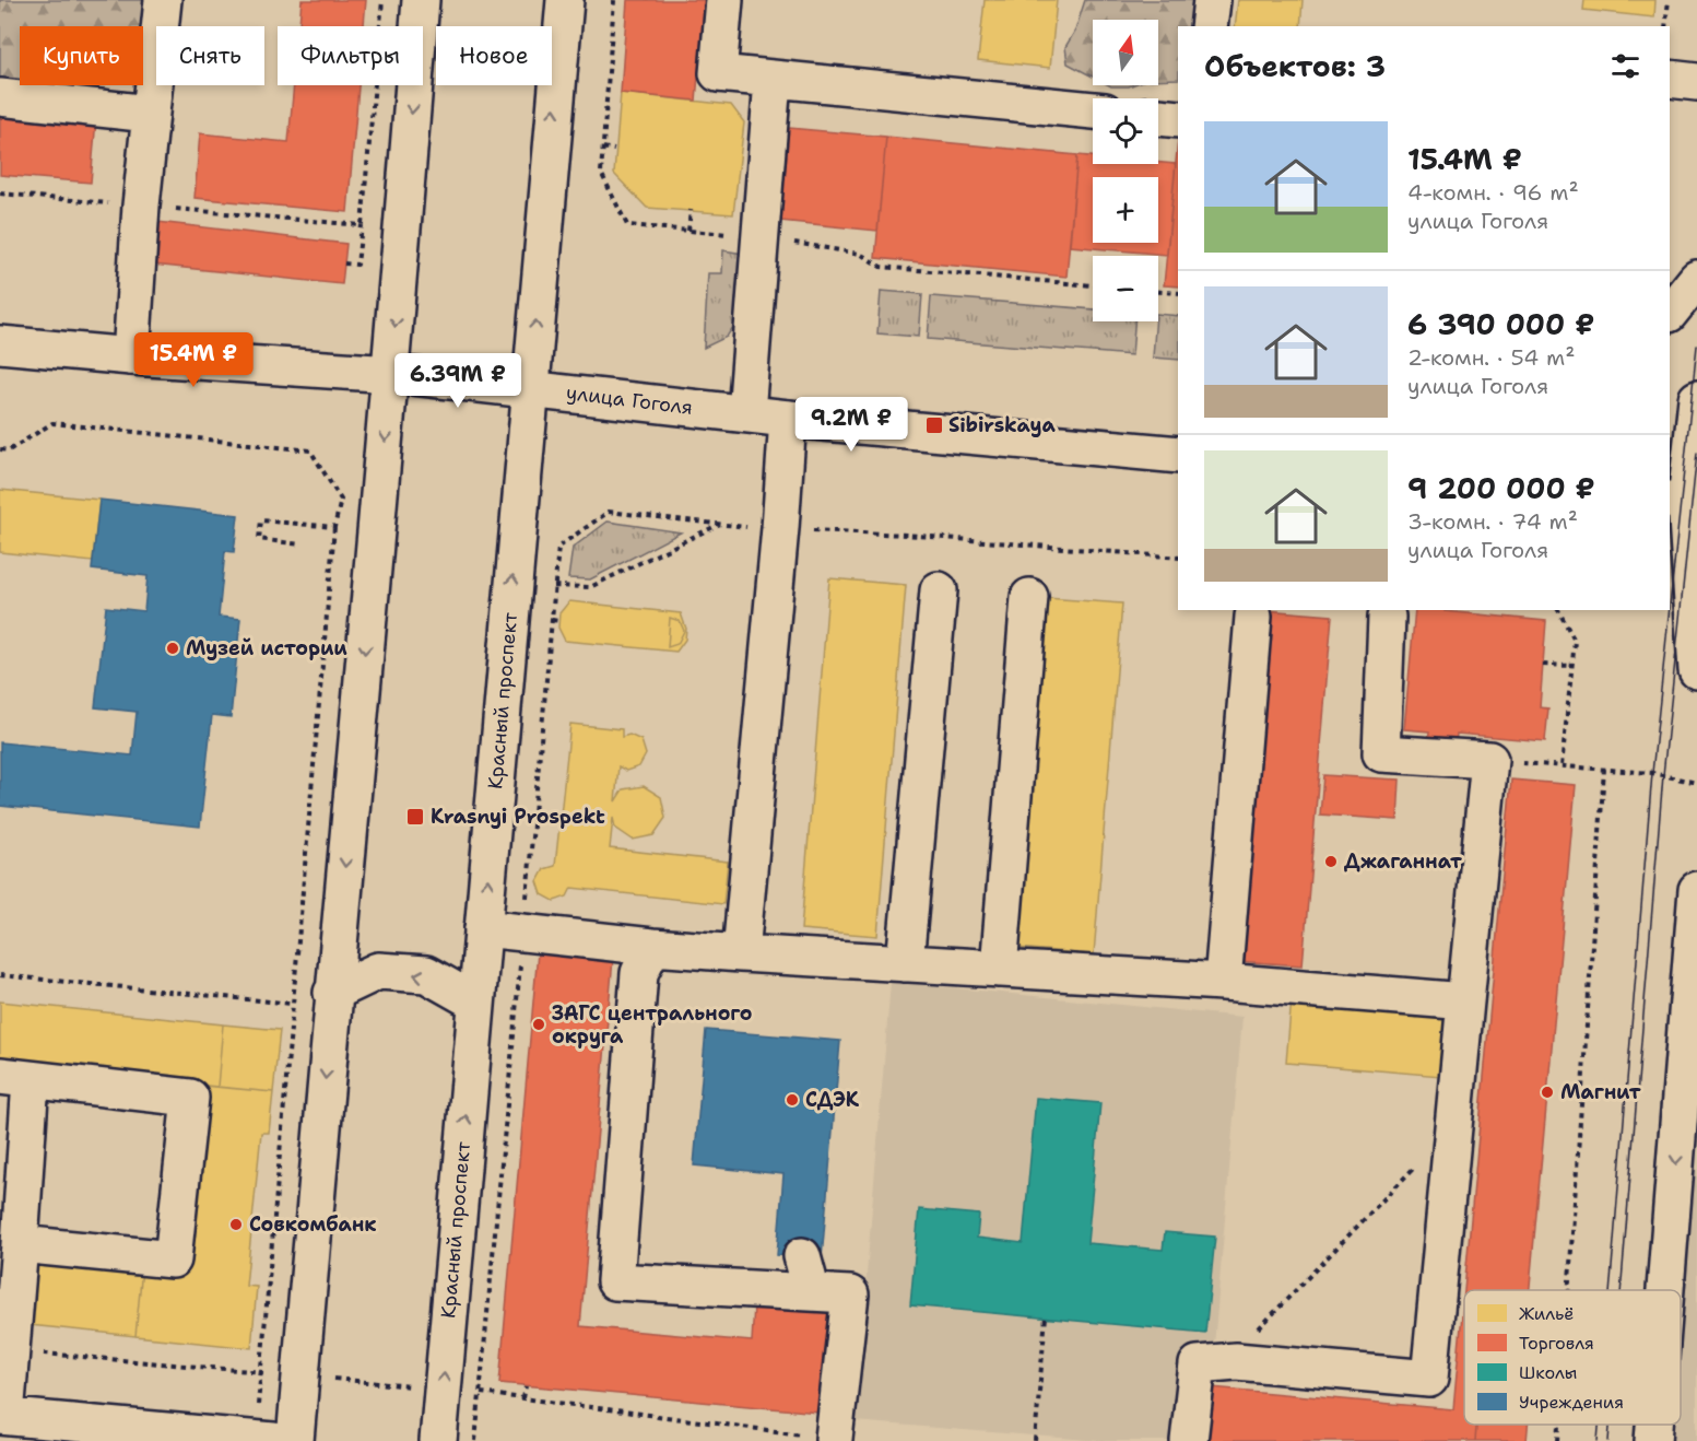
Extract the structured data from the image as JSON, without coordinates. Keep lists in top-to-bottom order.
{
  "streets": {
    "main road": ["улица Гоголя", "Красный проспект"]
  },
  "crossings": [
    ["улица Гоголя", "Красный проспект"]
  ],
  "places": {
    "transit": ["Sibirskaya", "Krasnyi Prospekt"],
    "other": [
      "Музей истории",
      "Джаганнат",
      "ЗАГС центрального округа",
      "Магнит",
      "СДЭК",
      "Совкомбанк"
    ]
  },
  "legend": [
    "Жильё",
    "Торговля",
    "Школы",
    "Учреждения"
  ],
  "north": "top",
  "page": {
    "map_buttons": ["+", "−"],
    "chip": [
      "Купить",
      "Снять",
      "Фильтры",
      "Новое"
    ],
    "heading": "Объектов: 3",
    "list": [
      {
        "name": "15.4M ₽",
        "note": "4-комн. · 96 m² · улица Гоголя"
      },
      {
        "name": "6 390 000 ₽",
        "note": "2-комн. · 54 m² · улица Гоголя"
      },
      {
        "name": "9 200 000 ₽",
        "note": "3-комн. · 74 m² · улица Гоголя"
      }
    ],
    "price": ["15.4M ₽", "6.39M ₽", "9.2M ₽"]
  }
}
